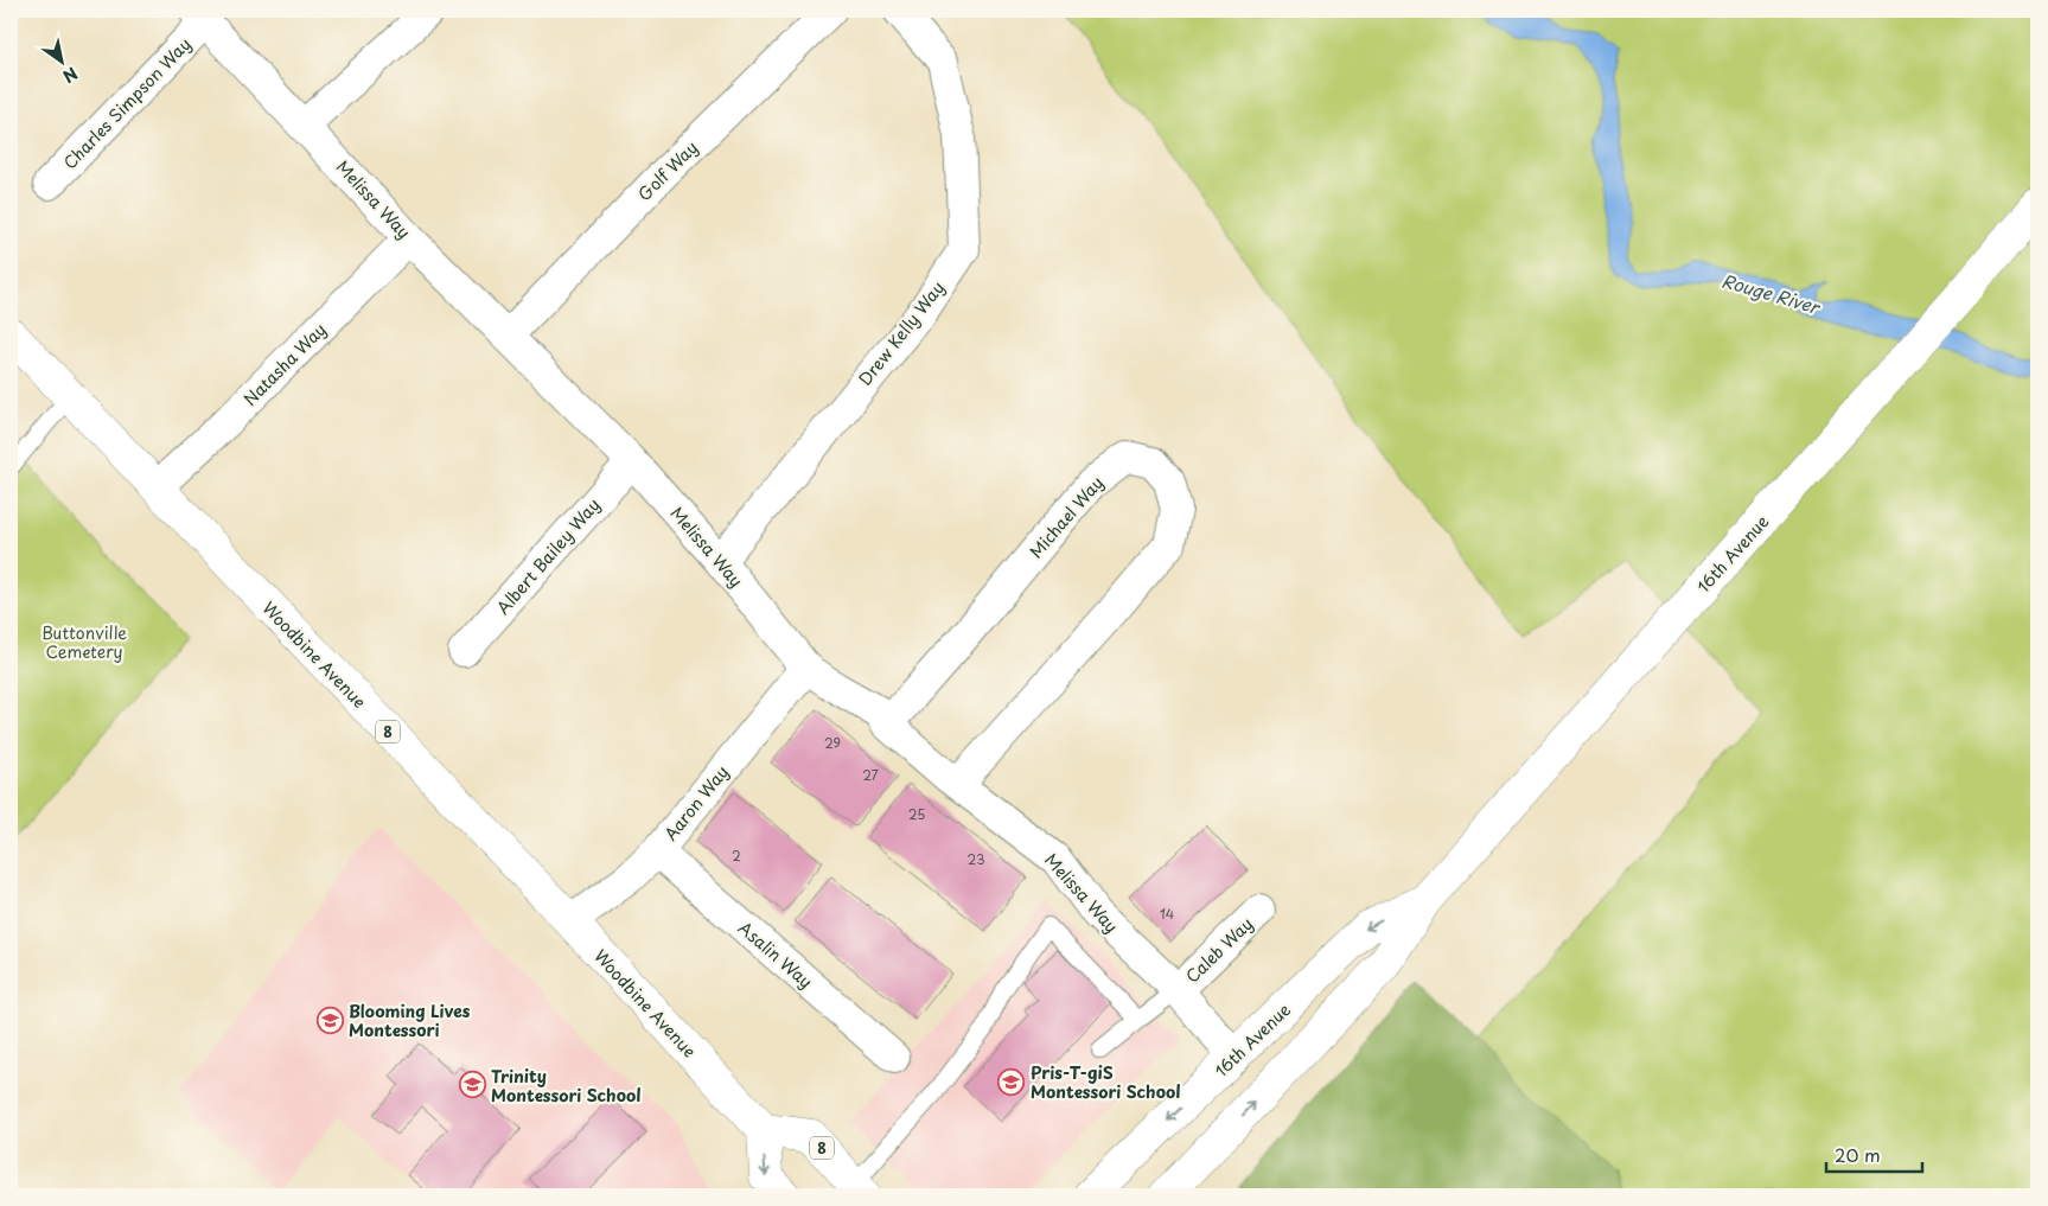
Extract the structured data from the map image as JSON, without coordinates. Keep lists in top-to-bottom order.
{
  "streets": {
    "main road": ["16th Avenue", "Woodbine Avenue", "8"],
    "street": [
      "Charles Simpson Way",
      "Golf Way",
      "Melissa Way",
      "Drew Kelly Way",
      "Natasha Way",
      "Michael Way",
      "Albert Bailey Way",
      "Aaron Way",
      "Caleb Way",
      "Asalin Way"
    ]
  },
  "crossings": [
    ["Charles Simpson Way", "Melissa Way"],
    ["Golf Way", "Melissa Way"],
    ["Melissa Way", "Drew Kelly Way"],
    ["Melissa Way", "Natasha Way"],
    ["Melissa Way", "Michael Way"],
    ["Melissa Way", "16th Avenue"],
    ["Melissa Way", "Albert Bailey Way"],
    ["Melissa Way", "Aaron Way"],
    ["Melissa Way", "Caleb Way"],
    ["Natasha Way", "Woodbine Avenue"],
    ["Woodbine Avenue", "8"],
    ["Woodbine Avenue", "Aaron Way"],
    ["Aaron Way", "Asalin Way"]
  ],
  "water": ["Rouge River"],
  "parks": ["Buttonville Cemetery"],
  "places": {
    "school or university": ["Blooming Lives Montessori", "Pris-T-giS Montessori School", "Trinity Montessori School"]
  },
  "house_numbers": [
    "29",
    "27",
    "25",
    "2",
    "23",
    "14"
  ],
  "scale_bar": "20 m",
  "north": "bottom right"
}
